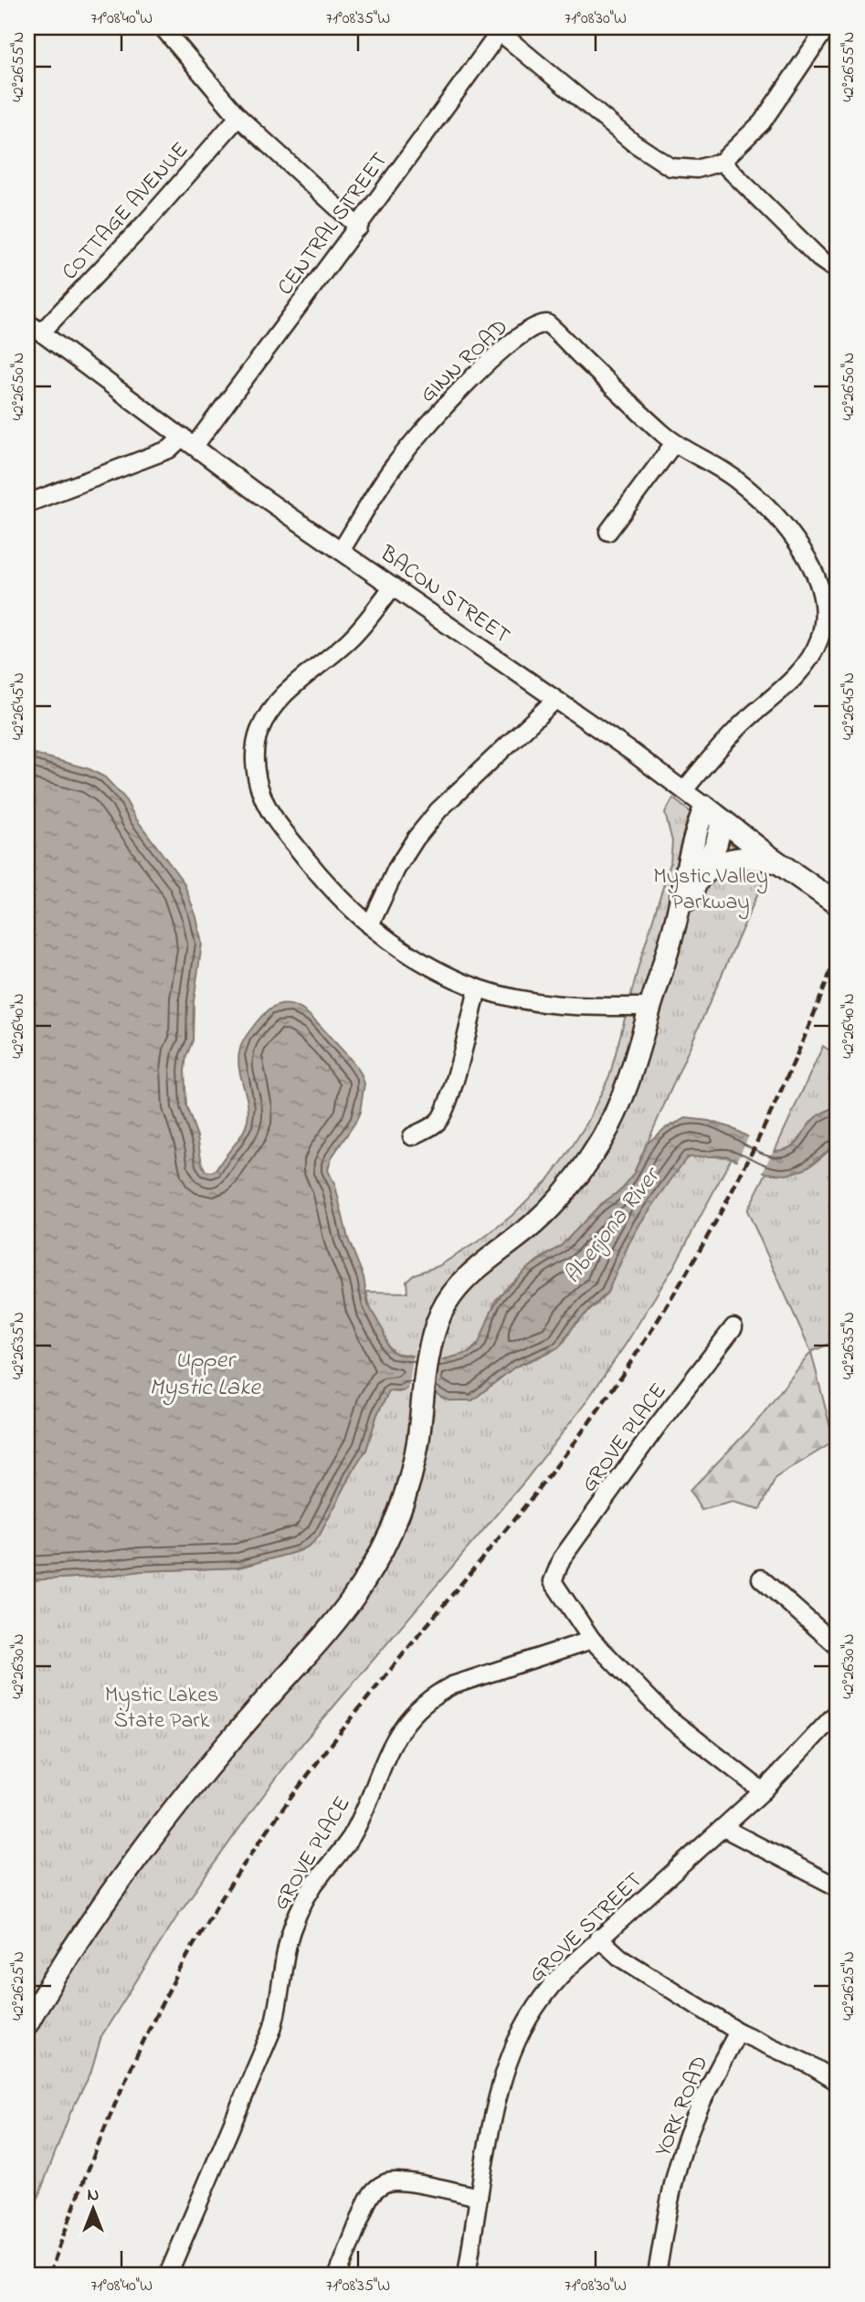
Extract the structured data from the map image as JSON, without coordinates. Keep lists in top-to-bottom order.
{
  "streets": {
    "main road": ["BACON STREET"],
    "street": [
      "COTTAGE AVENUE",
      "CENTRAL STREET",
      "GINN ROAD",
      "GROVE PLACE",
      "GROVE STREET",
      "YORK ROAD"
    ]
  },
  "crossings": [
    ["COTTAGE AVENUE", "BACON STREET"],
    ["CENTRAL STREET", "BACON STREET"],
    ["GINN ROAD", "BACON STREET"],
    ["GROVE PLACE", "GROVE STREET"]
  ],
  "water": ["Aberjona River", "Upper Mystic Lake"],
  "parks": ["Mystic Valley Parkway", "Mystic Lakes State Park"],
  "north": "top",
  "coordinates": [
    "71°08'40\"W",
    "71°08'35\"W",
    "71°08'30\"W",
    "42°26'55\"N",
    "42°26'50\"N",
    "42°26'45\"N",
    "42°26'40\"N",
    "42°26'35\"N",
    "42°26'30\"N",
    "42°26'25\"N"
  ]
}
